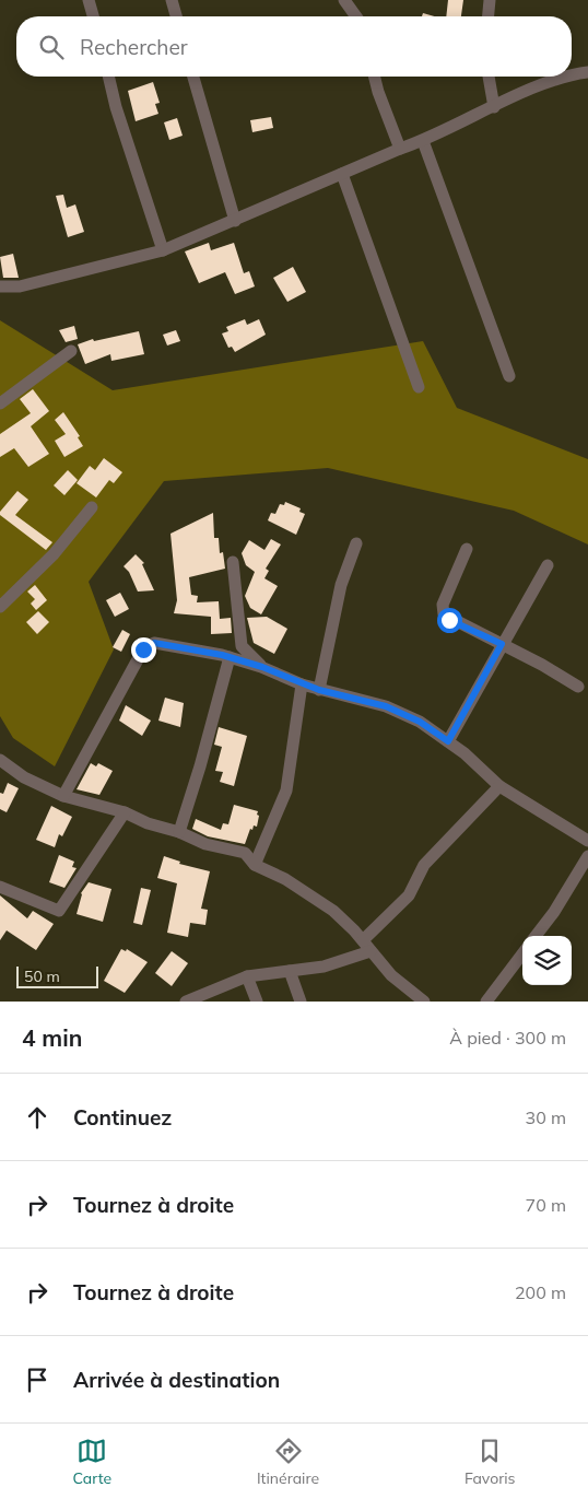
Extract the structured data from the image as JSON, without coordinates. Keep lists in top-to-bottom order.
{
  "scale_bar": "50 m",
  "page": {
    "search": "Rechercher",
    "scale": "50 m",
    "heading": ["4 min", "À pied · 300 m"],
    "list": [
      ["Continuez", "30 m"],
      ["Tournez à droite", "70 m"],
      ["Tournez à droite", "200 m"],
      "Arrivée à destination"
    ],
    "nav": ["Carte", "Itinéraire", "Favoris"]
  }
}
